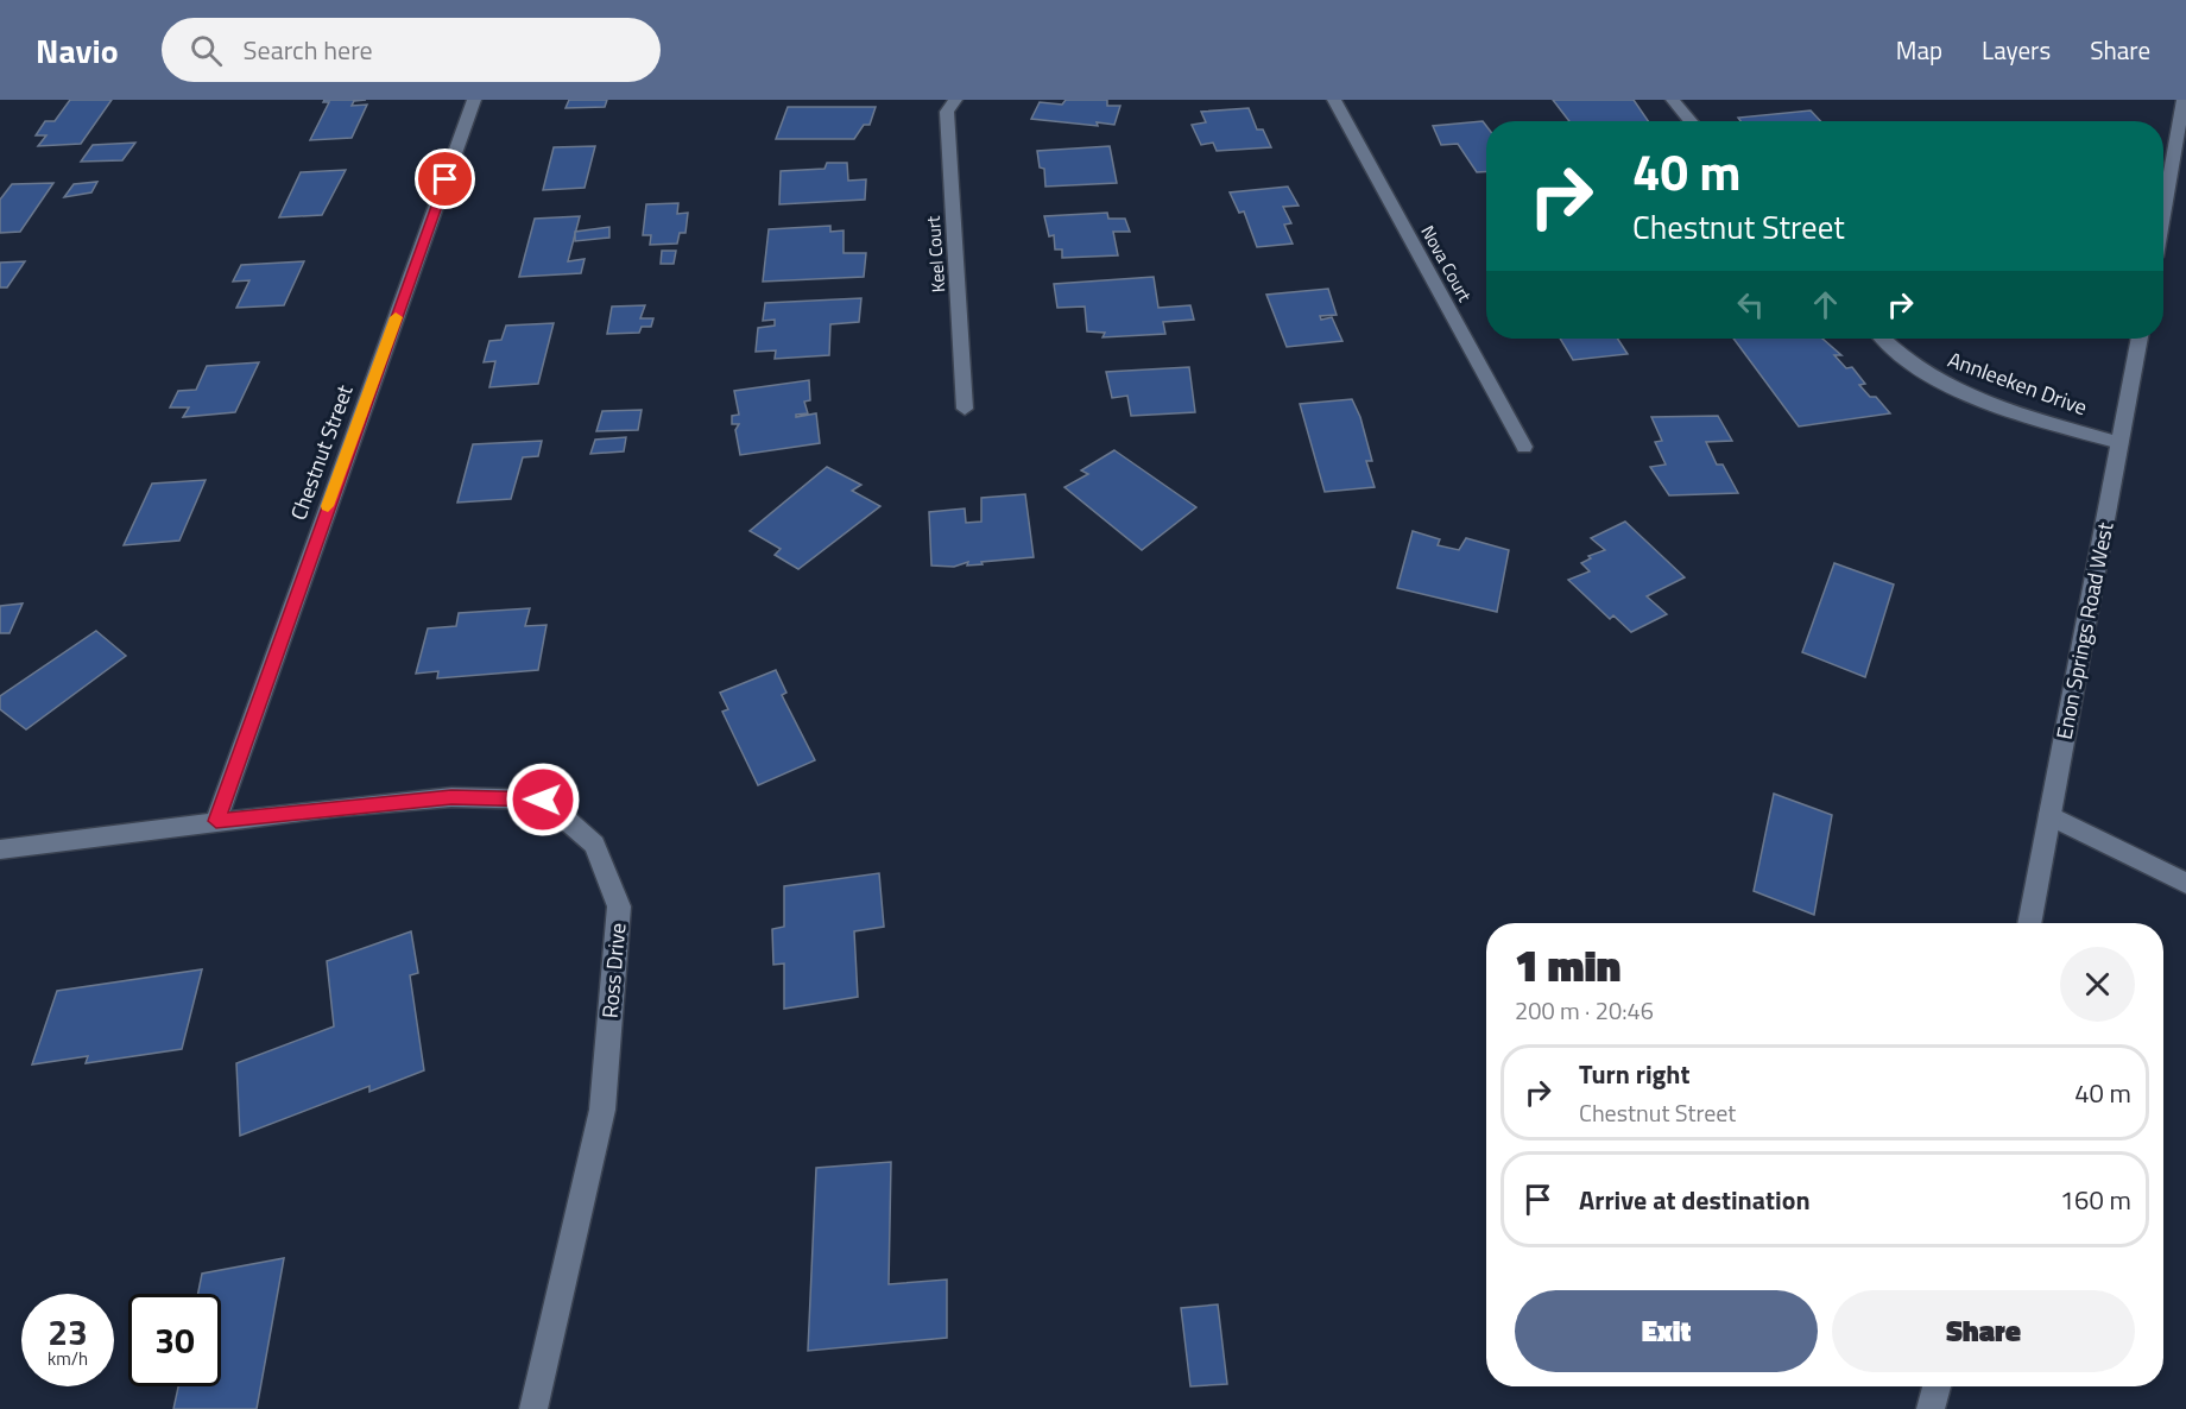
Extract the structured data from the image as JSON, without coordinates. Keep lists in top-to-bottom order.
{
  "streets": {
    "street": [
      "Keel Court",
      "Nova Court",
      "Annleeken Drive",
      "Chestnut Street",
      "Enon Springs Road West",
      "Ross Drive"
    ]
  },
  "crossings": [
    ["Annleeken Drive", "Enon Springs Road West"],
    ["Chestnut Street", "Ross Drive"]
  ],
  "page": {
    "header": "Navio",
    "search": "Search here",
    "nav": ["Map", "Layers", "Share"],
    "turn": ["40 m", "Chestnut Street"],
    "heading": ["1 min", "200 m · 20:46"],
    "list": [
      {
        "name": "Turn right",
        "note": "Chestnut Street",
        "value": "40 m"
      },
      {
        "name": "Arrive at destination",
        "value": "160 m"
      }
    ],
    "buttons": ["Exit", "Share"],
    "speed": "23 km/h",
    "limit": "30"
  }
}
